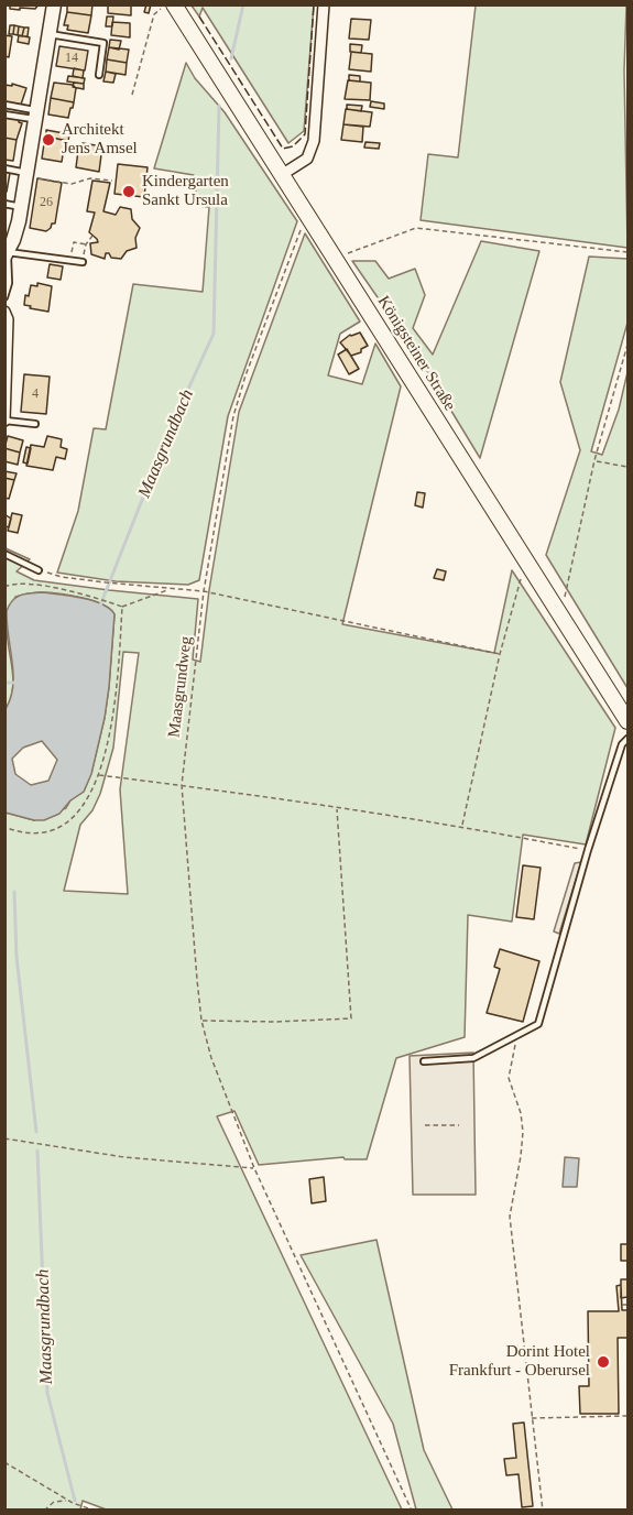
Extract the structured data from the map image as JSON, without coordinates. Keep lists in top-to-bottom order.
{
  "streets": {
    "main road": ["Königsteiner Straße"],
    "path": ["Maasgrundweg"]
  },
  "crossings": [
    ["Königsteiner Straße", "Maasgrundweg"]
  ],
  "water": ["Maasgrundbach"],
  "places": ["Architekt Jens Amsel", "Kindergarten Sankt Ursula", "Dorint Hotel Frankfurt - Oberursel"],
  "house_numbers": ["14", "26", "4"]
}
